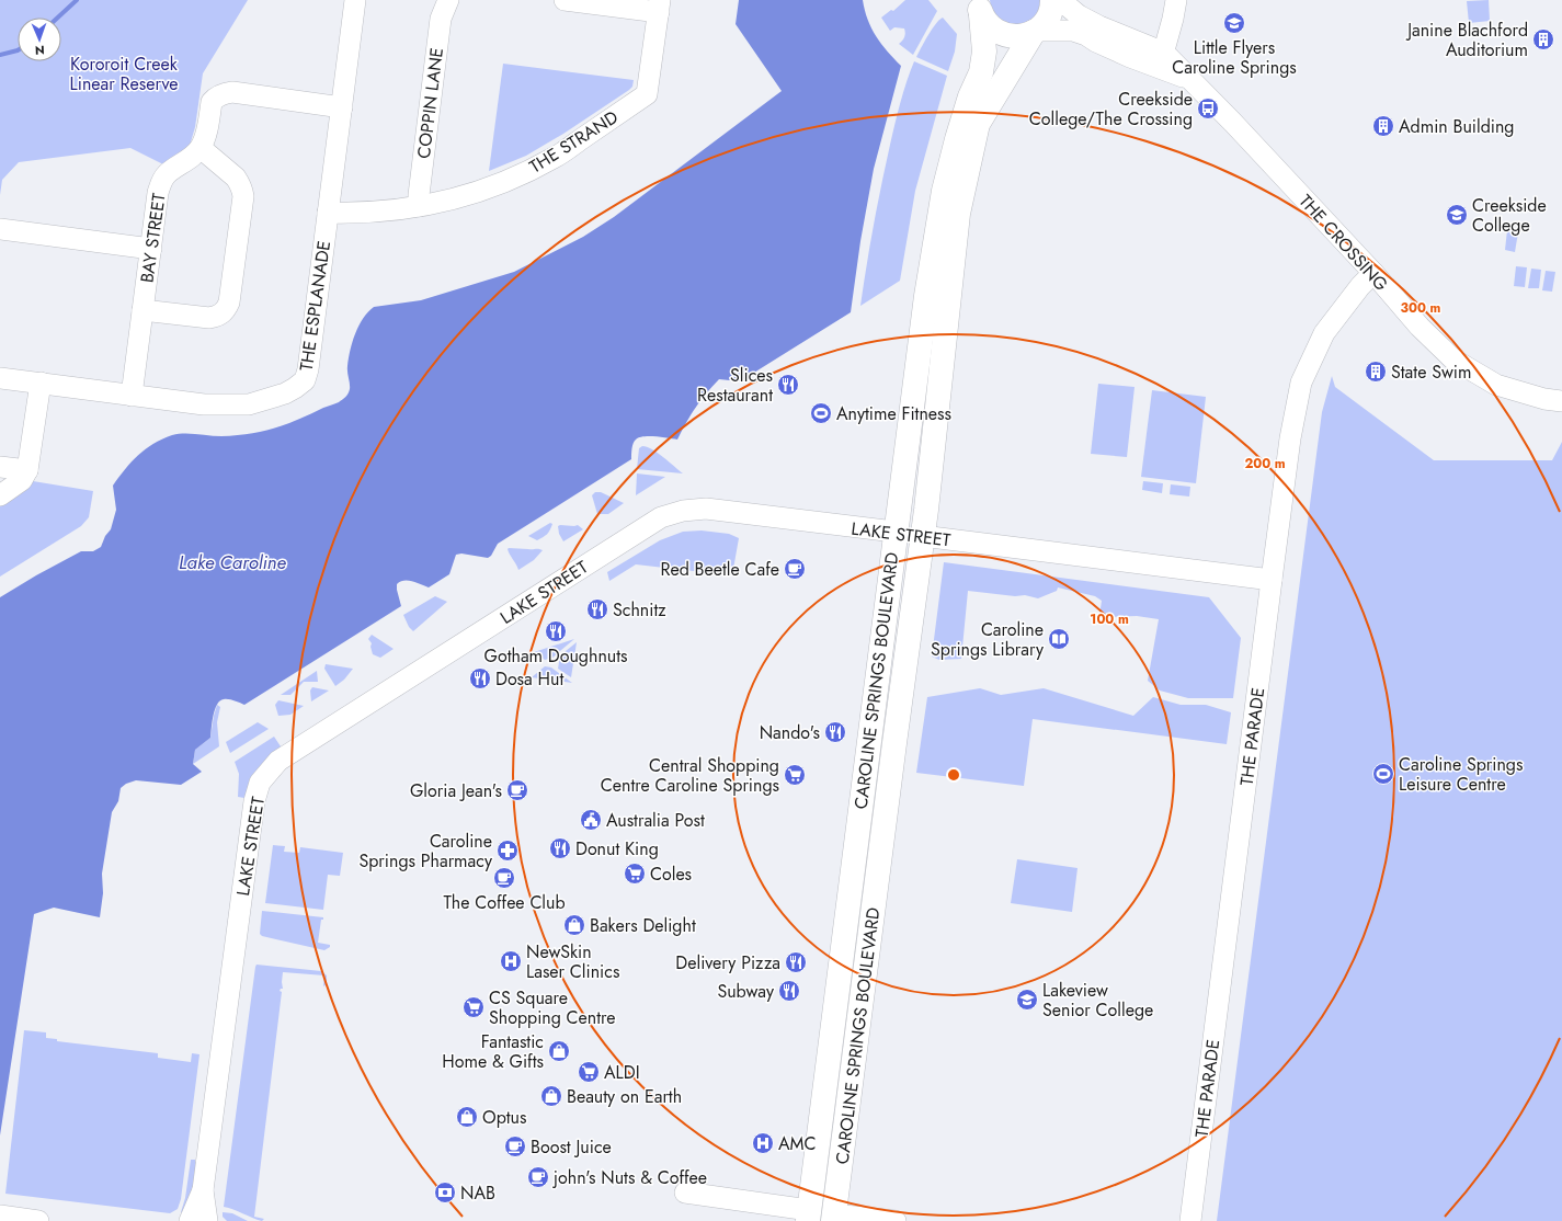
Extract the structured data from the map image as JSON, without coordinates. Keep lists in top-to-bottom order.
{
  "streets": {
    "main road": ["LAKE STREET", "CAROLINE SPRINGS BOULEVARD"],
    "street": [
      "COPPIN LANE",
      "THE STRAND",
      "BAY STREET",
      "THE CROSSING",
      "THE ESPLANADE",
      "THE PARADE"
    ]
  },
  "crossings": [
    ["COPPIN LANE", "THE STRAND"],
    ["THE STRAND", "THE ESPLANADE"],
    ["BAY STREET", "THE ESPLANADE"],
    ["THE CROSSING", "CAROLINE SPRINGS BOULEVARD"],
    ["THE CROSSING", "THE PARADE"],
    ["LAKE STREET", "CAROLINE SPRINGS BOULEVARD"],
    ["LAKE STREET", "THE PARADE"]
  ],
  "water": ["Lake Caroline"],
  "parks": ["Kororoit Creek Linear Reserve"],
  "places": {
    "school or university": ["Little Flyers Caroline Springs", "Creekside College", "Lakeview Senior College"],
    "building": ["Janine Blachford Auditorium", "Admin Building", "State Swim"],
    "bus stop": ["Creekside College/The Crossing"],
    "restaurant": [
      "Slices Restaurant",
      "Schnitz",
      "Gotham Doughnuts",
      "Dosa Hut",
      "Nando's",
      "Donut King",
      "Delivery Pizza",
      "Subway"
    ],
    "sports": ["Anytime Fitness", "Caroline Springs Leisure Centre"],
    "cafe": [
      "Red Beetle Cafe",
      "Gloria Jean's",
      "The Coffee Club",
      "Boost Juice",
      "john's Nuts & Coffee"
    ],
    "library": ["Caroline Springs Library"],
    "supermarket": [
      "Central Shopping Centre Caroline Springs",
      "Coles",
      "CS Square Shopping Centre",
      "ALDI"
    ],
    "public building": ["Australia Post"],
    "pharmacy": ["Caroline Springs Pharmacy"],
    "shop": [
      "Bakers Delight",
      "Fantastic Home & Gifts",
      "Beauty on Earth",
      "Optus"
    ],
    "hospital": ["NewSkin Laser Clinics", "AMC"],
    "bank": ["NAB"]
  },
  "north": "bottom",
  "rings": ["300 m", "200 m", "100 m"]
}
